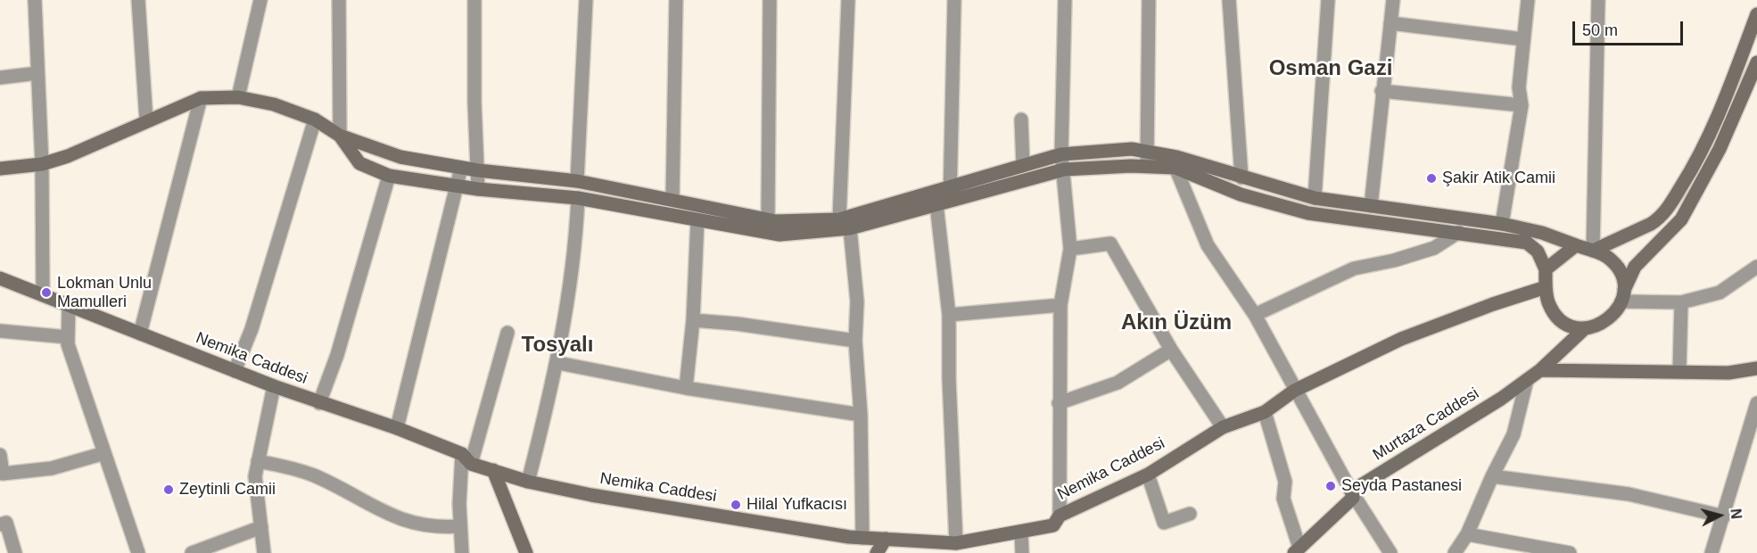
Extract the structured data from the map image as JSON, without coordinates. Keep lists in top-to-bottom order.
{
  "streets": {
    "main road": ["Nemika Caddesi", "Murtaza Caddesi"]
  },
  "crossings": [
    ["Nemika Caddesi", "Murtaza Caddesi"]
  ],
  "districts": ["Osman Gazi", "Akın Üzüm", "Tosyalı"],
  "places": [
    "Şakir Atik Camii",
    "Lokman Unlu Mamulleri",
    "Seyda Pastanesi",
    "Zeytinli Camii",
    "Hilal Yufkacısı"
  ],
  "scale_bar": "50 m",
  "north": "right"
}
